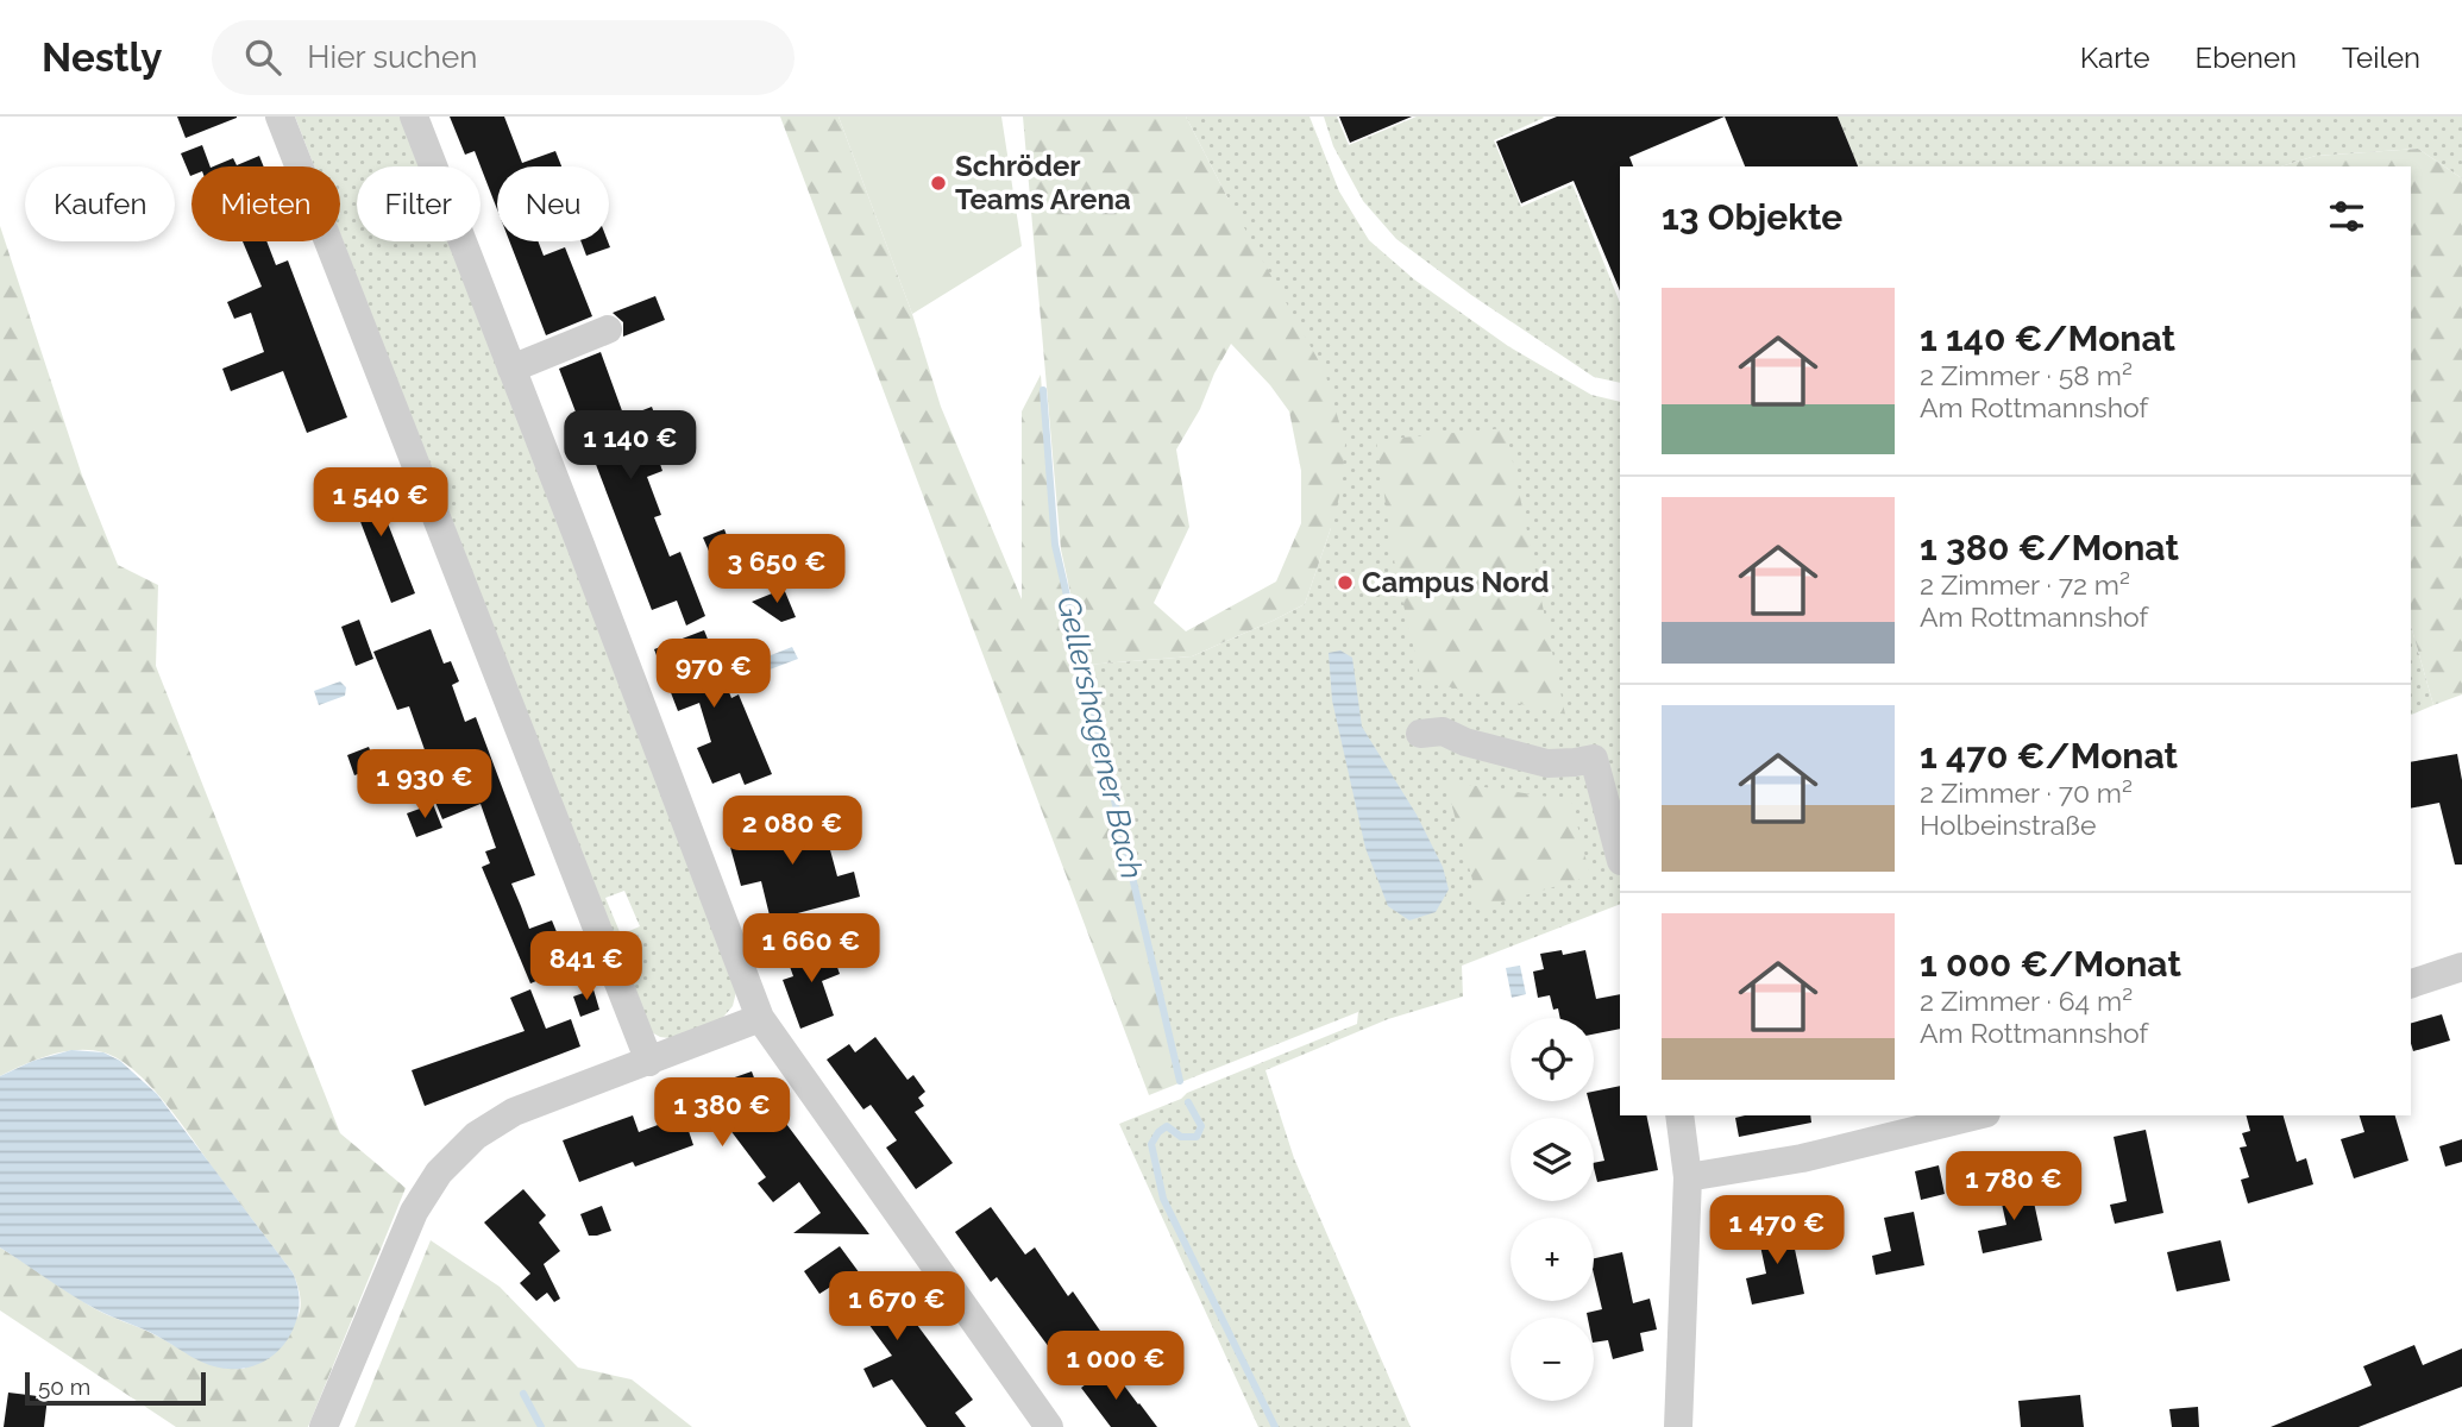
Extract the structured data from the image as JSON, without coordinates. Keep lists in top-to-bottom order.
{
  "water": ["Gellershagener Bach"],
  "places": ["Schröder Teams Arena", "Campus Nord"],
  "scale_bar": "50 m",
  "page": {
    "header": "Nestly",
    "search": "Hier suchen",
    "nav": ["Karte", "Ebenen", "Teilen"],
    "chip": [
      "Kaufen",
      "Mieten",
      "Filter",
      "Neu"
    ],
    "heading": "13 Objekte",
    "list": [
      {
        "name": "1 140 €/Monat",
        "note": "2 Zimmer · 58 m² · Am Rottmannshof"
      },
      {
        "name": "1 380 €/Monat",
        "note": "2 Zimmer · 72 m² · Am Rottmannshof"
      },
      {
        "name": "1 470 €/Monat",
        "note": "2 Zimmer · 70 m² · Holbeinstraße"
      },
      {
        "name": "1 000 €/Monat",
        "note": "2 Zimmer · 64 m² · Am Rottmannshof"
      }
    ],
    "price": [
      "1 140 €",
      "1 540 €",
      "3 650 €",
      "970 €",
      "1 930 €",
      "2 080 €",
      "1 660 €",
      "841 €",
      "1 380 €",
      "1 780 €",
      "1 470 €",
      "1 670 €",
      "1 000 €"
    ],
    "map_buttons": ["+", "−"],
    "scale": "50 m"
  }
}
